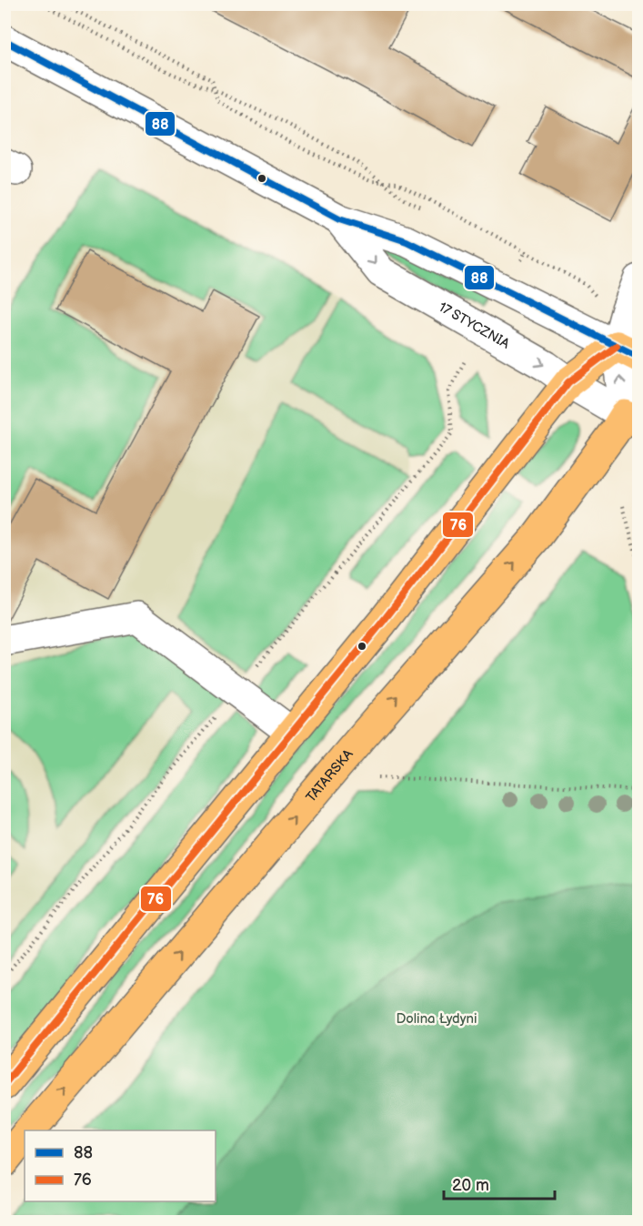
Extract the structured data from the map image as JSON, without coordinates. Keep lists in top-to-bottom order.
{
  "streets": {
    "main road": ["TATARSKA"],
    "street": ["17 STYCZNIA"]
  },
  "crossings": [
    ["17 STYCZNIA", "TATARSKA"]
  ],
  "parks": ["Dolina Łydyni"],
  "lines": ["transit line 88", "transit line 76"],
  "legend": ["88", "76"],
  "scale_bar": "20 m"
}
